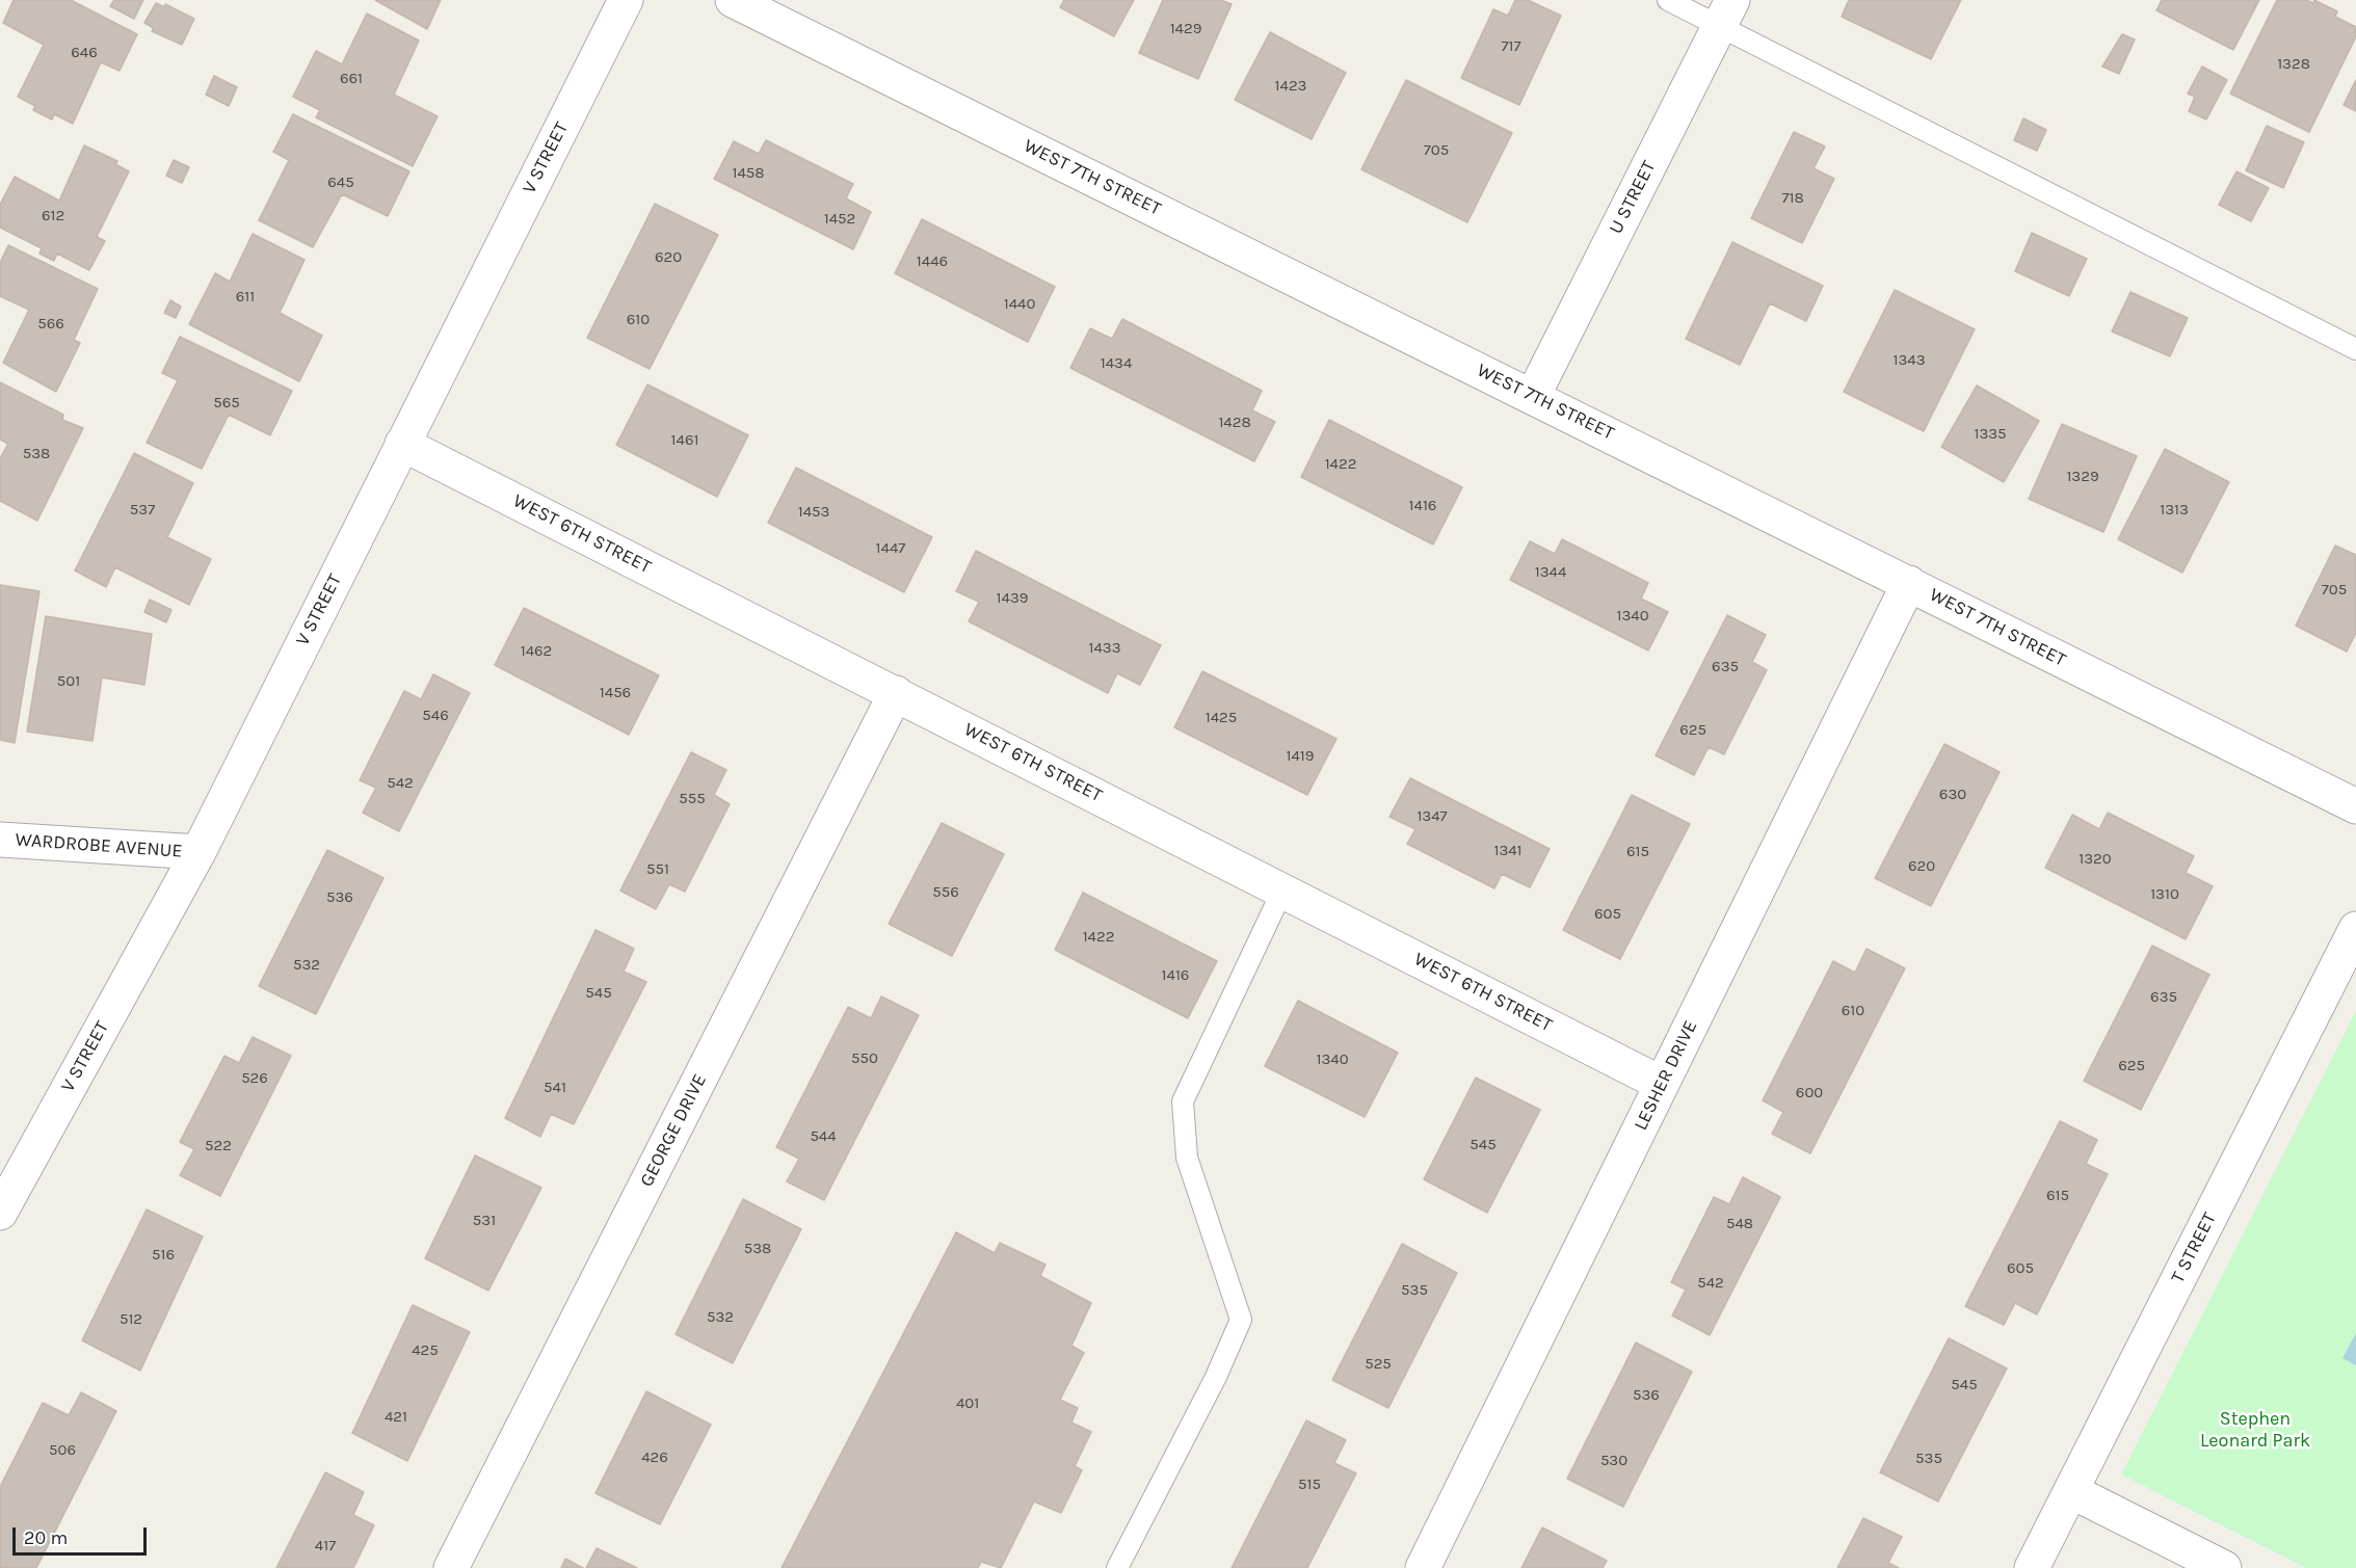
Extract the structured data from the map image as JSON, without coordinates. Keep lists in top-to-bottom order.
{
  "streets": {
    "street": [
      "V STREET",
      "WEST 7TH STREET",
      "U STREET",
      "WEST 6TH STREET",
      "WARDROBE AVENUE",
      "LESHER DRIVE",
      "GEORGE DRIVE",
      "T STREET"
    ]
  },
  "crossings": [
    ["V STREET", "WEST 6TH STREET"],
    ["V STREET", "WARDROBE AVENUE"],
    ["WEST 7TH STREET", "U STREET"],
    ["WEST 7TH STREET", "LESHER DRIVE"],
    ["WEST 6TH STREET", "LESHER DRIVE"],
    ["WEST 6TH STREET", "GEORGE DRIVE"]
  ],
  "parks": ["Stephen Leonard Park"],
  "house_numbers": [
    "1429",
    "717",
    "646",
    "1328",
    "661",
    "1423",
    "705",
    "1458",
    "645",
    "718",
    "612",
    "1452",
    "620",
    "1446",
    "611",
    "1440",
    "610",
    "566",
    "1343",
    "1434",
    "565",
    "1428",
    "1335",
    "1461",
    "538",
    "1422",
    "1329",
    "1416",
    "537",
    "1313",
    "1453",
    "1447",
    "1344",
    "705",
    "1439",
    "1340",
    "1433",
    "1462",
    "635",
    "501",
    "1456",
    "546",
    "1425",
    "625",
    "1419",
    "542",
    "630",
    "555",
    "1347",
    "1341",
    "615",
    "1320",
    "620",
    "551",
    "556",
    "1310",
    "536",
    "605",
    "1422",
    "532",
    "1416",
    "545",
    "635",
    "610",
    "550",
    "1340",
    "625",
    "526",
    "541",
    "600",
    "544",
    "545",
    "522",
    "615",
    "531",
    "548",
    "538",
    "516",
    "605",
    "542",
    "535",
    "532",
    "512",
    "425",
    "525",
    "545",
    "536",
    "401",
    "421",
    "506",
    "426",
    "535",
    "530",
    "515",
    "417"
  ],
  "scale_bar": "20 m"
}
